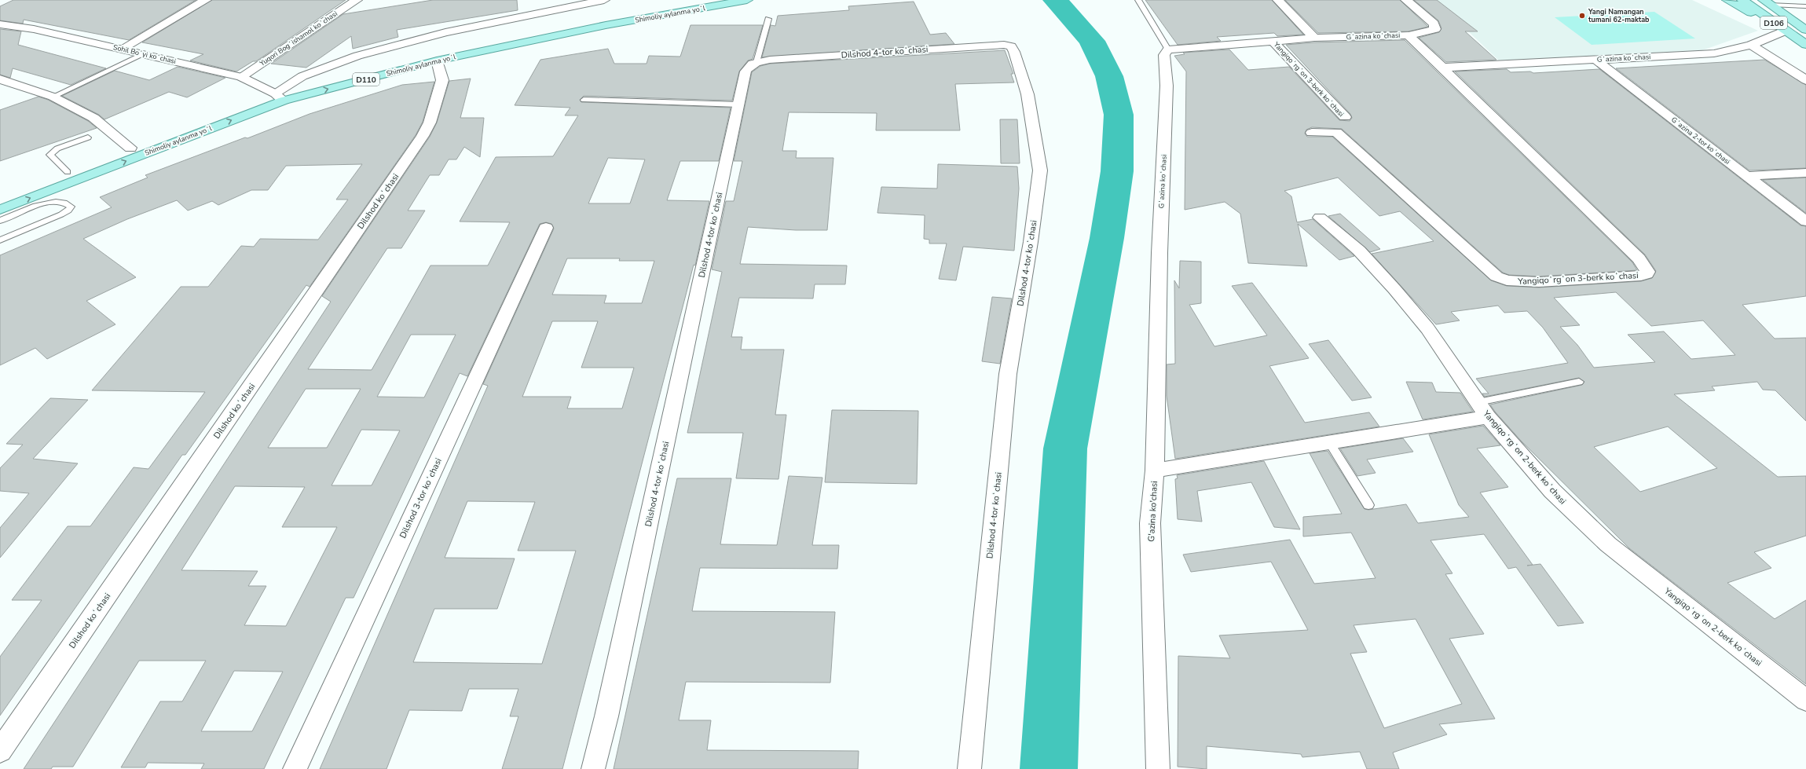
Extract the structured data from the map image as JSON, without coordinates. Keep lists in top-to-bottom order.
{
  "streets": {
    "main road": ["Shimoliy aylanma yoʻl", "D106", "D110"],
    "street": [
      "Gʻazina koʻchasi",
      "Yuqori Bogʻishamol koʻchasi",
      "Dilshod 4-tor koʻchasi",
      "Sohil Boʻyi koʻchasi",
      "Yangiqoʻrgʻon 3-berk koʻchasi",
      "Gʻazina 2-tor koʻchasi",
      "Dilshod koʻchasi",
      "Yangiqoʻrgʻon 2-berk koʻchasi",
      "Dilshod 3-tor koʻchasi",
      "G'azina ko'chasi"
    ]
  },
  "crossings": [
    ["Shimoliy aylanma yoʻl", "Sohil Boʻyi koʻchasi"],
    ["Shimoliy aylanma yoʻl", "Dilshod koʻchasi"],
    ["D106", "Gʻazina koʻchasi"],
    ["Gʻazina koʻchasi", "Yangiqoʻrgʻon 3-berk koʻchasi"],
    ["Gʻazina koʻchasi", "Gʻazina 2-tor koʻchasi"],
    ["Gʻazina koʻchasi", "G'azina ko'chasi"],
    ["Yuqori Bogʻishamol koʻchasi", "Sohil Boʻyi koʻchasi"]
  ],
  "places": ["Yangi Namangan tumani 62-maktab"]
}
